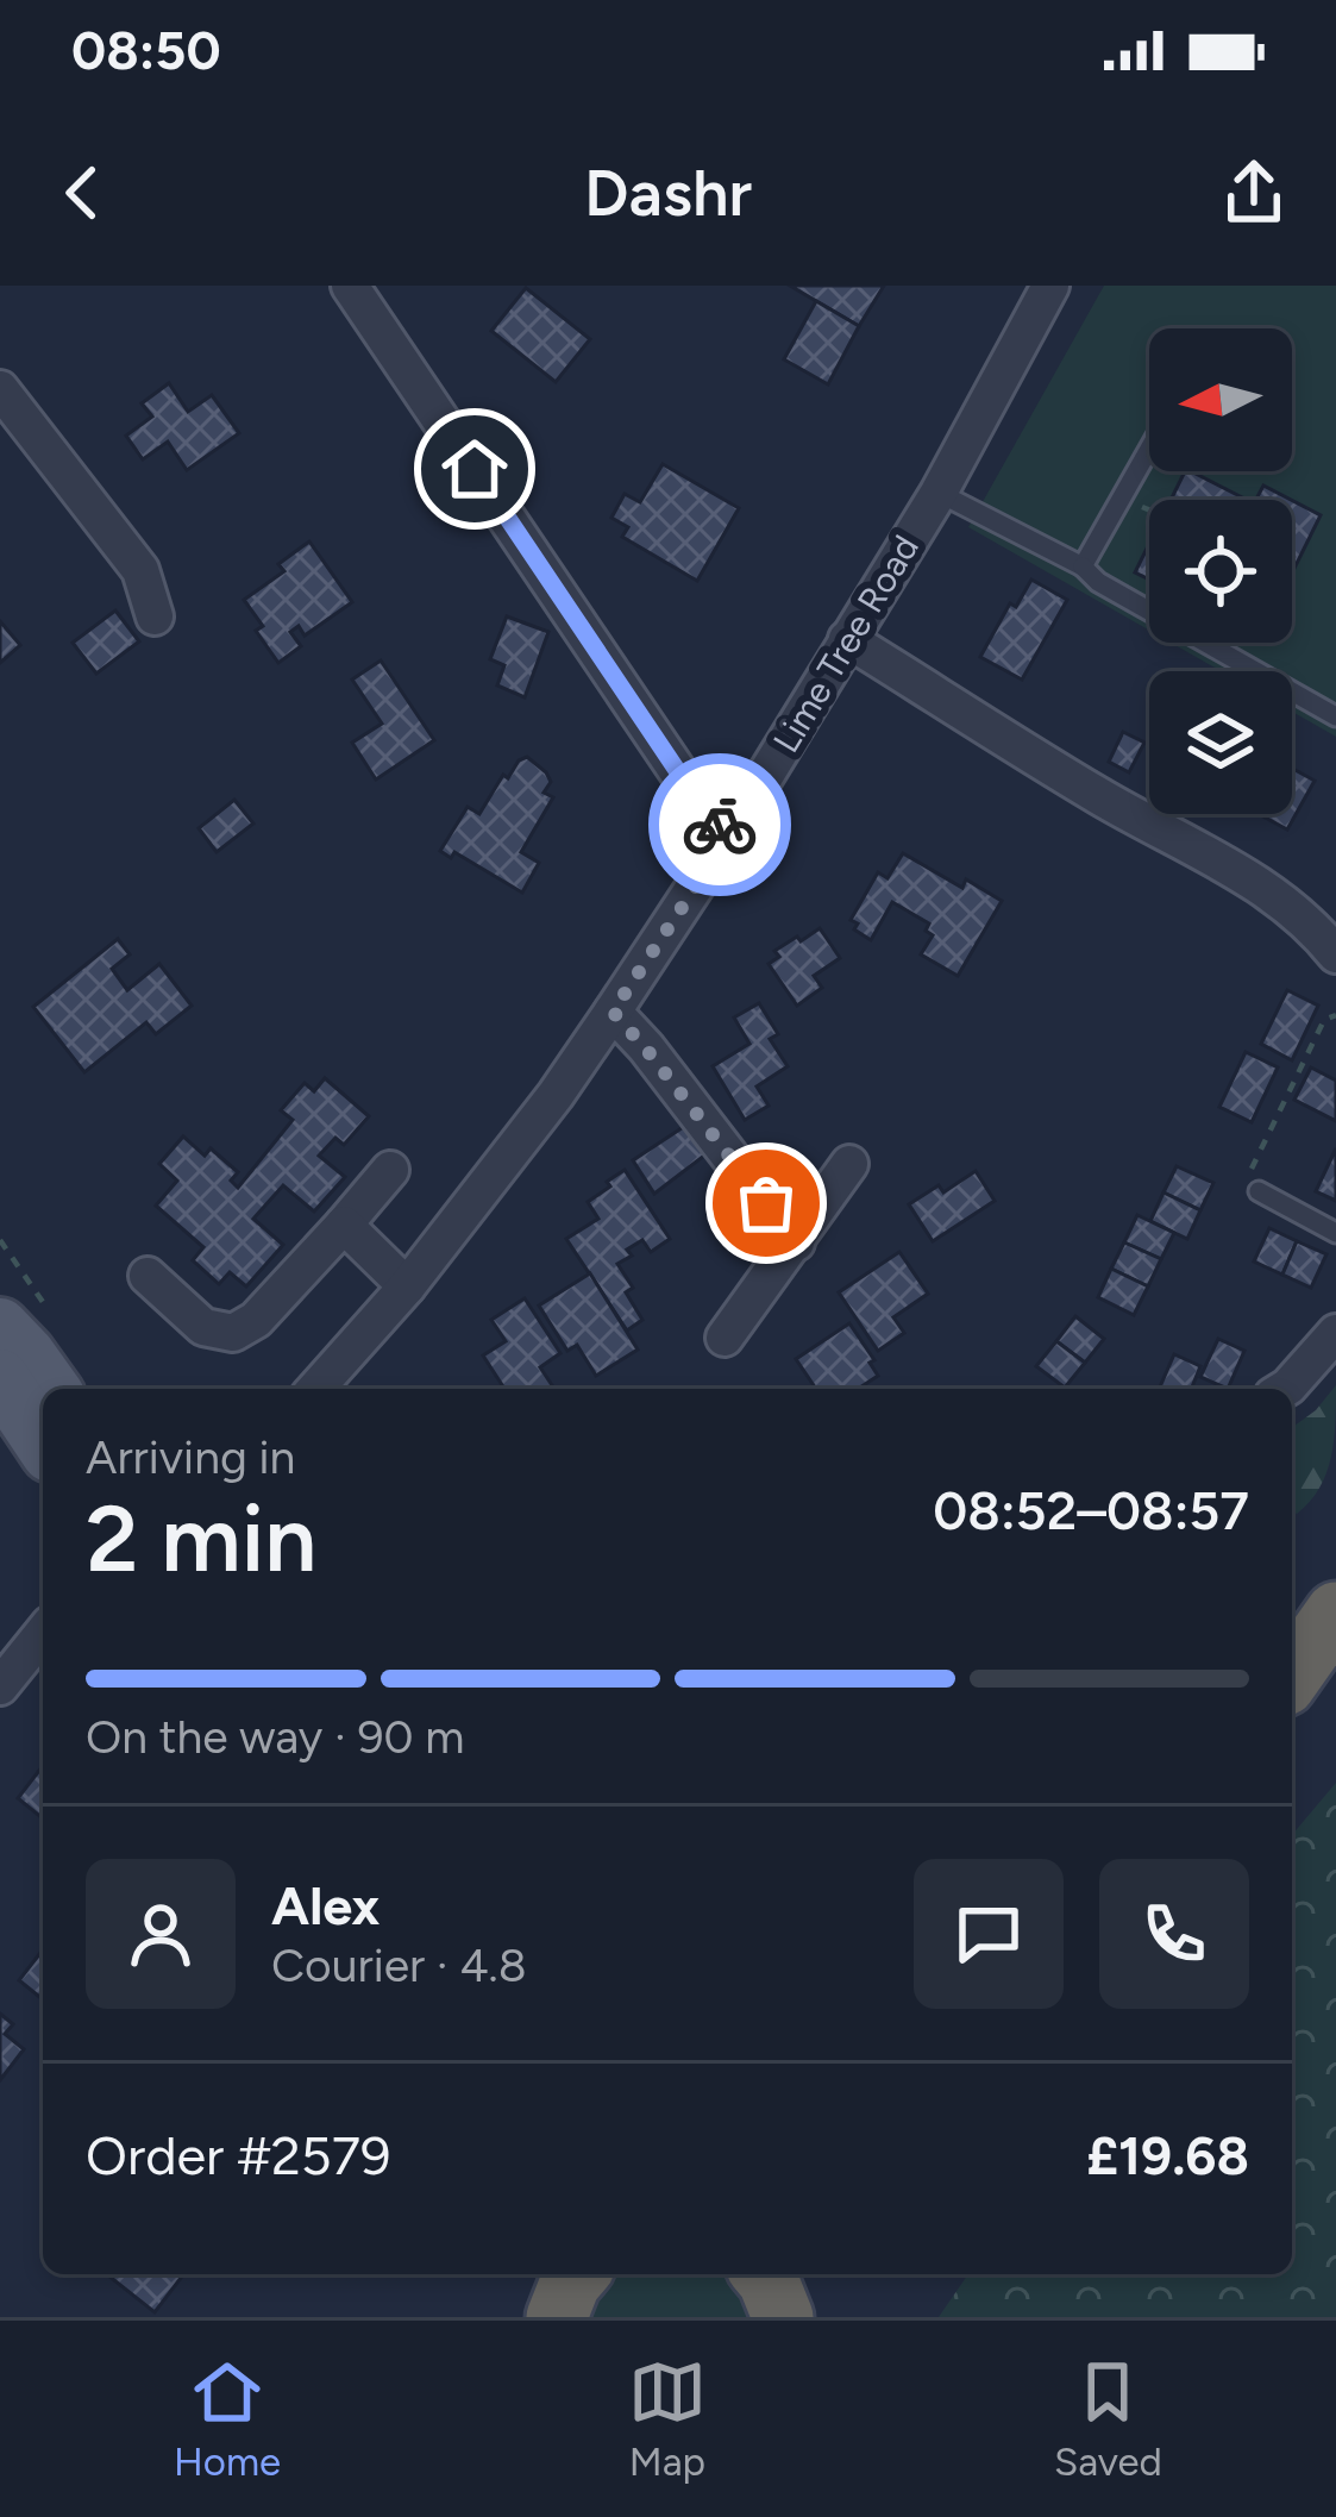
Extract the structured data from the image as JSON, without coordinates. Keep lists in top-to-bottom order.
{
  "streets": {
    "street": ["Lime Tree Road"]
  },
  "north": "left",
  "page": {
    "status": "08:50",
    "header": "Dashr",
    "heading": ["2 min", "Arriving in", "08:52–08:57"],
    "panel": [
      "Alex",
      "Courier · 4.8",
      "Order #2579",
      "£19.68"
    ],
    "bar": "On the way · 90 m",
    "tabs": ["Home", "Map", "Saved"]
  }
}
